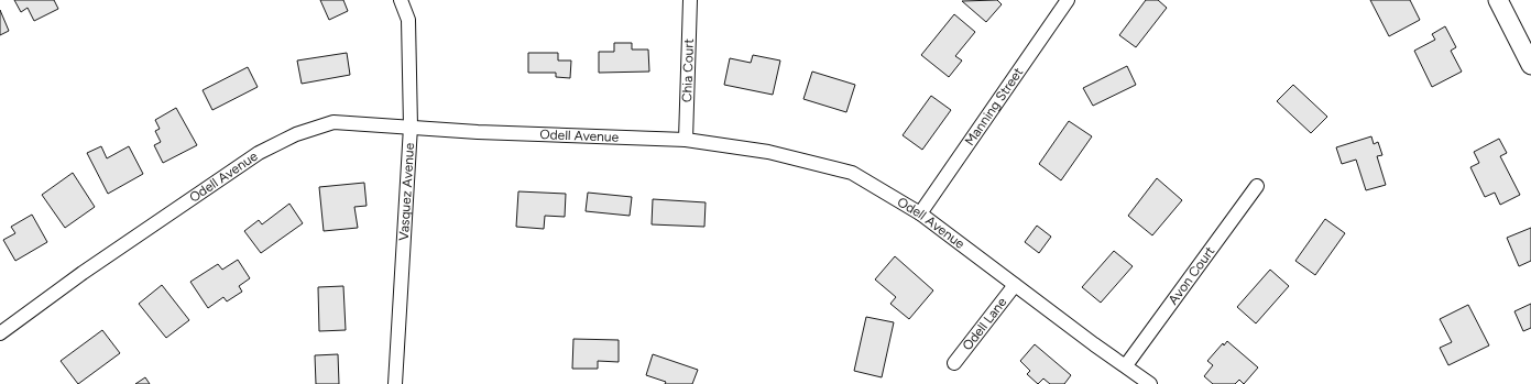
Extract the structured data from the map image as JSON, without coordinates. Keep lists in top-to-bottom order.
{
  "streets": {
    "street": [
      "Chia Court",
      "Manning Street",
      "Odell Avenue",
      "Vasquez Avenue",
      "Avon Court",
      "Odell Lane"
    ]
  },
  "crossings": [
    ["Chia Court", "Odell Avenue"],
    ["Manning Street", "Odell Avenue"],
    ["Odell Avenue", "Vasquez Avenue"],
    ["Odell Avenue", "Avon Court"],
    ["Odell Avenue", "Odell Lane"]
  ]
}
